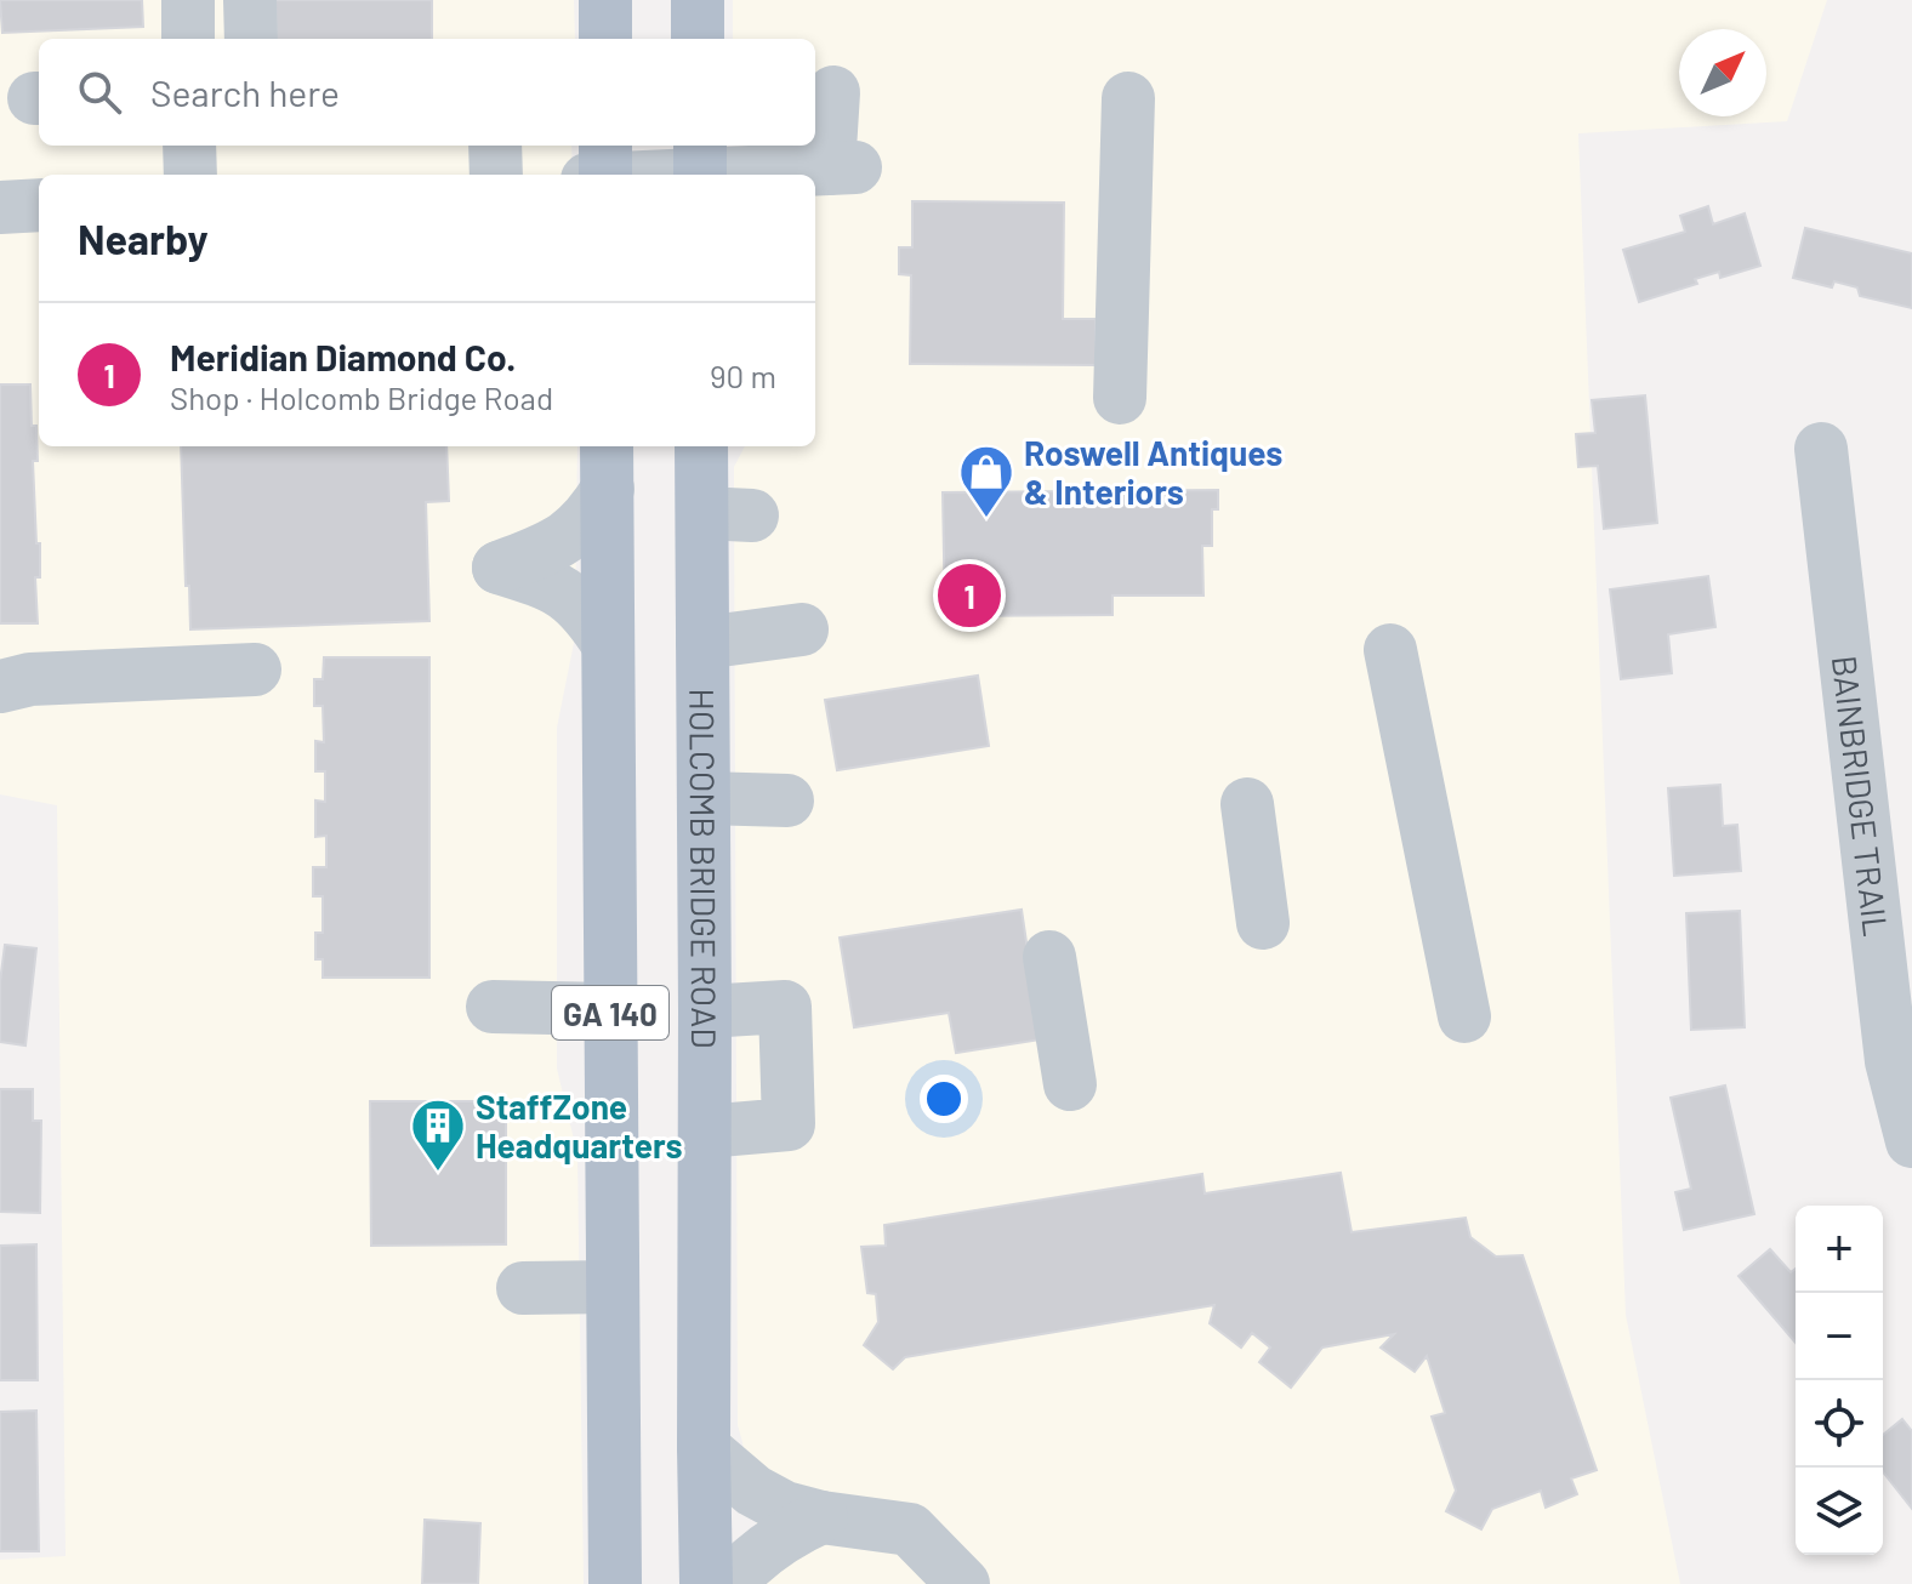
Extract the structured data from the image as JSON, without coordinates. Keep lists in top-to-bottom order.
{
  "streets": {
    "main road": ["HOLCOMB BRIDGE ROAD", "GA 140"],
    "street": ["BAINBRIDGE TRAIL"]
  },
  "places": {
    "shop": ["Roswell Antiques & Interiors"],
    "building": ["StaffZone Headquarters"]
  },
  "north": "top right",
  "page": {
    "search": "Search here",
    "heading": "Nearby",
    "list": [
      {
        "mark": "1",
        "name": "Meridian Diamond Co.",
        "note": "Shop · Holcomb Bridge Road",
        "value": "90 m"
      }
    ],
    "pins": "1",
    "map_buttons": ["+", "−"]
  }
}
